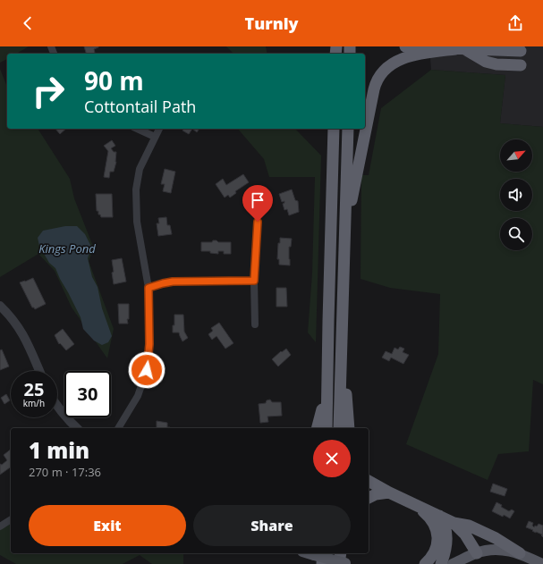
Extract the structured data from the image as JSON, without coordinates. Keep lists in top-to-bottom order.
{
  "water": ["Kings Pond"],
  "north": "top right",
  "page": {
    "header": "Turnly",
    "turn": ["90 m", "Cottontail Path"],
    "speed": "25 km/h",
    "limit": "30",
    "heading": ["1 min", "270 m · 17:36"],
    "buttons": ["Exit", "Share"]
  }
}
